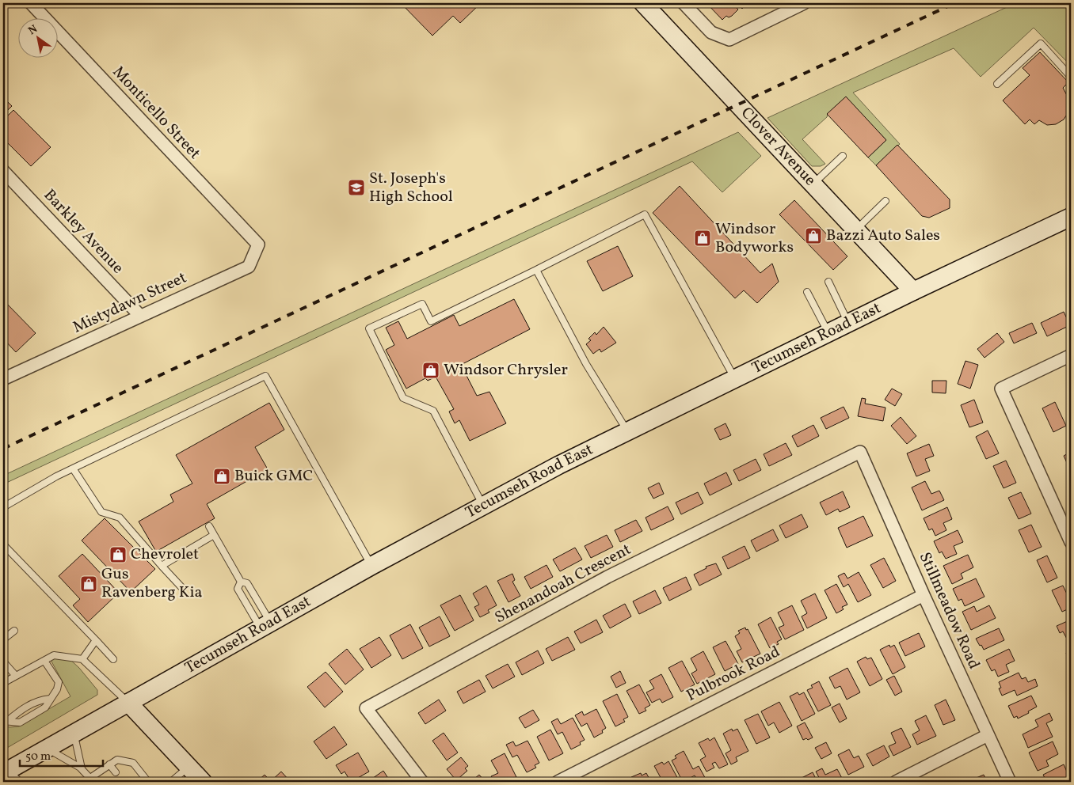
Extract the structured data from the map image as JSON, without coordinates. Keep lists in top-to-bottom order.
{
  "streets": {
    "main road": ["Clover Avenue", "Tecumseh Road East"],
    "street": [
      "Monticello Street",
      "Barkley Avenue",
      "Mistydawn Street",
      "Shenandoah Crescent",
      "Stillmeadow Road",
      "Pulbrook Road"
    ]
  },
  "crossings": [
    ["Monticello Street", "Mistydawn Street"],
    ["Clover Avenue", "Tecumseh Road East"],
    ["Barkley Avenue", "Mistydawn Street"],
    ["Shenandoah Crescent", "Stillmeadow Road"],
    ["Stillmeadow Road", "Pulbrook Road"]
  ],
  "places": {
    "school or university": ["St. Joseph's High School"],
    "shop": [
      "Bazzi Auto Sales",
      "Windsor Bodyworks",
      "Windsor Chrysler",
      "Buick GMC",
      "Chevrolet",
      "Gus Ravenberg Kia"
    ]
  },
  "scale_bar": "50 m",
  "north": "top left"
}
